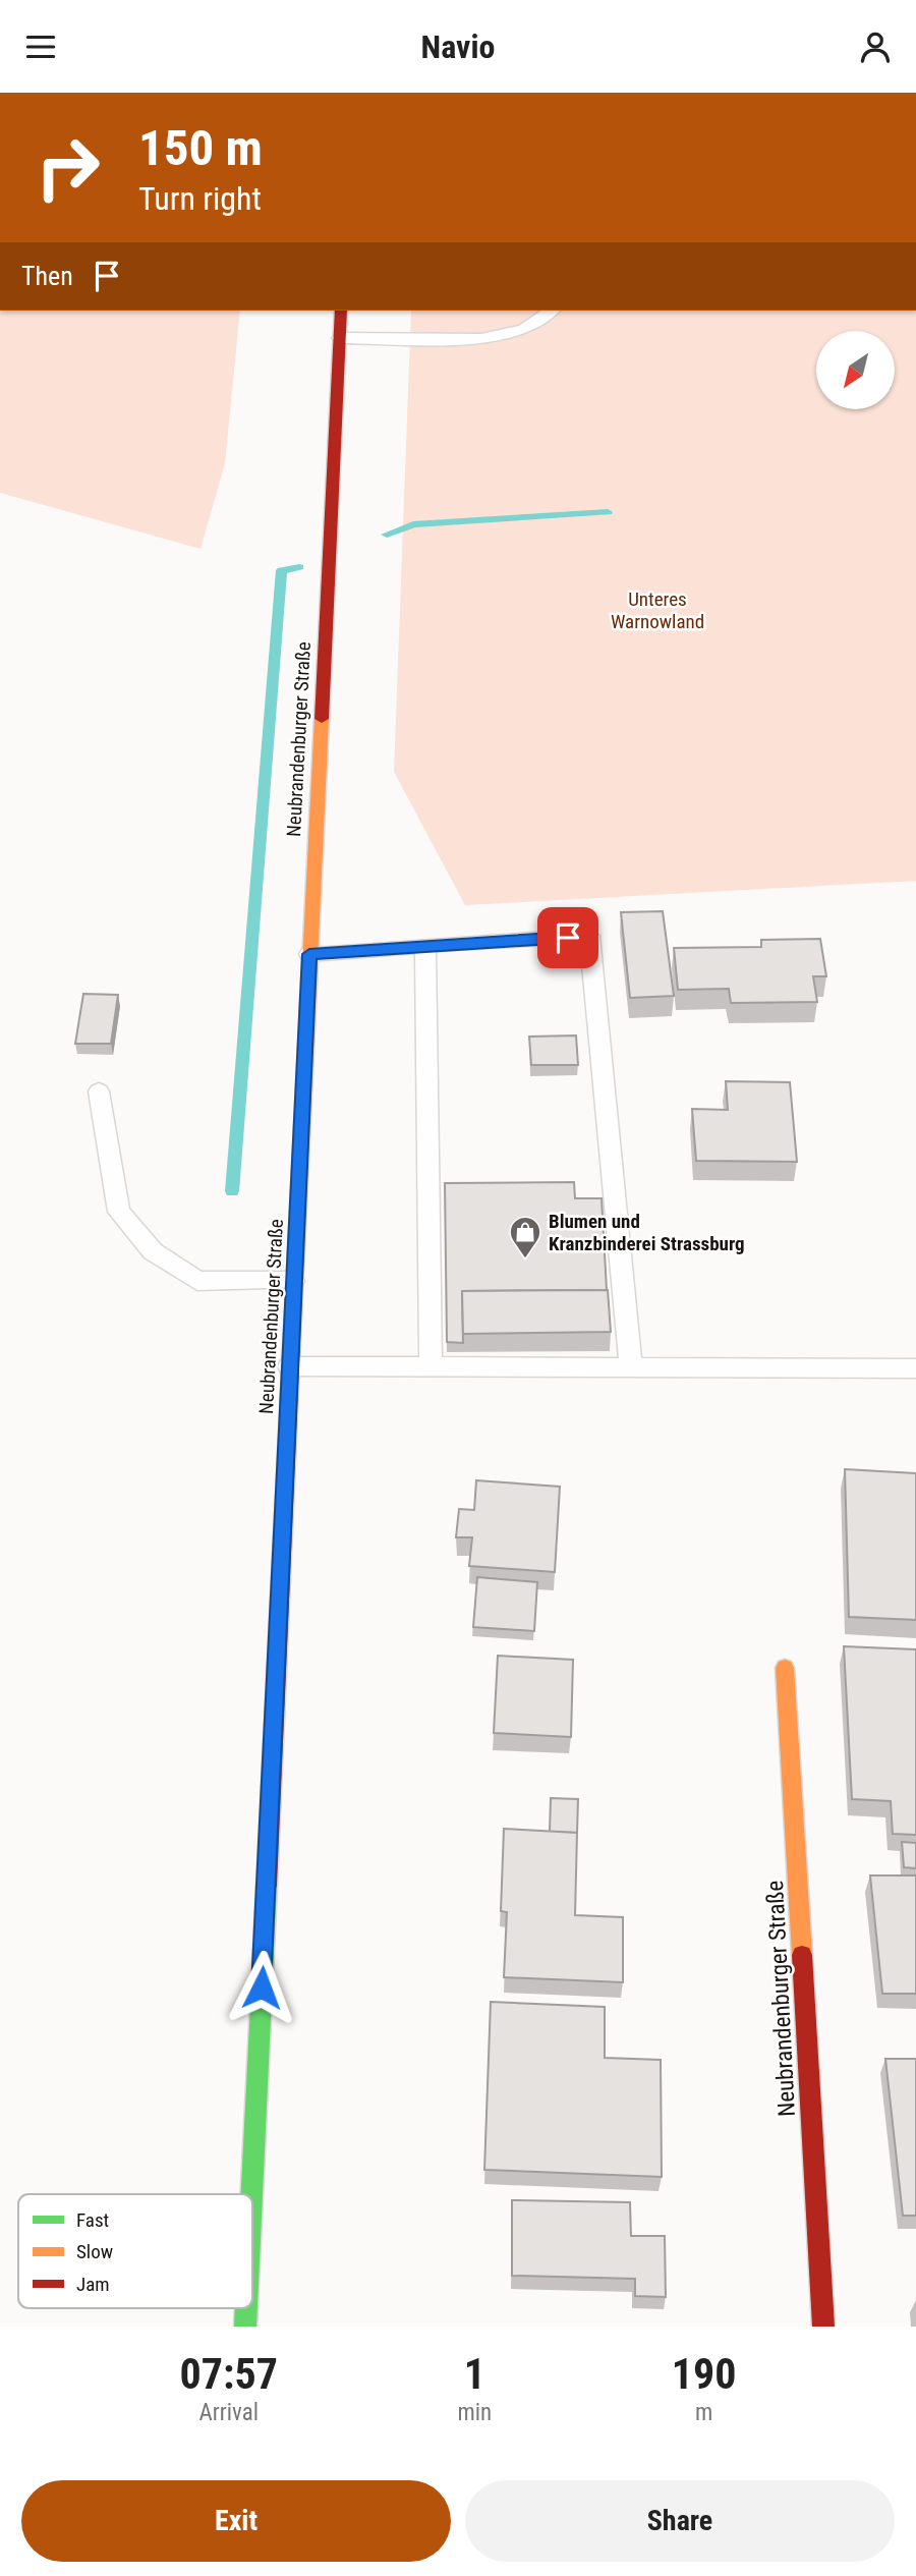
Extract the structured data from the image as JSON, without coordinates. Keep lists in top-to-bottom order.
{
  "streets": {
    "main road": ["Neubrandenburger Straße"]
  },
  "parks": ["Unteres Warnowland"],
  "places": {
    "shop": ["Blumen und Kranzbinderei Strassburg"]
  },
  "legend": ["Fast", "Slow", "Jam"],
  "north": "bottom left",
  "page": {
    "header": "Navio",
    "turn": ["150 m", "Turn right"],
    "then": "Then",
    "eta": [
      "07:57",
      "Arrival",
      "1",
      "min",
      "190",
      "m"
    ],
    "buttons": ["Exit", "Share"]
  }
}
